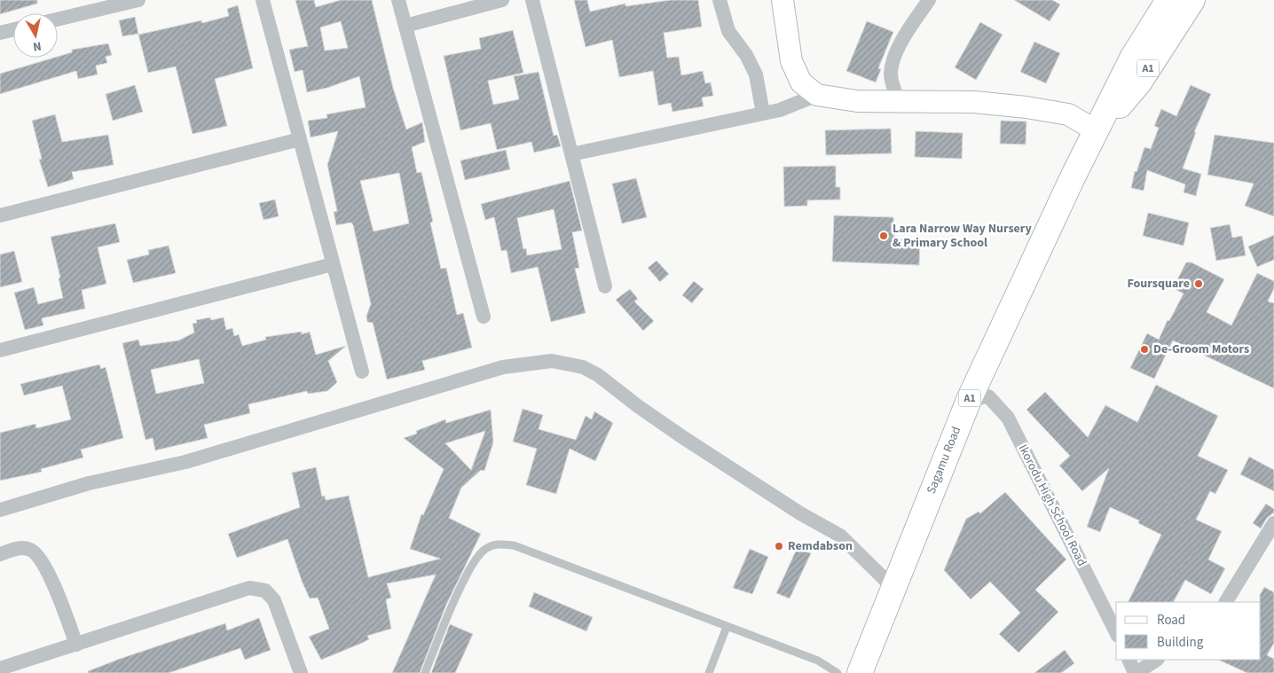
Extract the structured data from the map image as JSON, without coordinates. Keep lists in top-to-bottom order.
{
  "streets": {
    "highway": ["A1", "Sagamu Road"],
    "street": ["Ikorodu High School Road"]
  },
  "crossings": [
    ["Sagamu Road", "Ikorodu High School Road"]
  ],
  "places": [
    "Lara Narrow Way Nursery & Primary School",
    "Foursquare",
    "De-Groom Motors",
    "Remdabson"
  ],
  "legend": ["Road", "Building"],
  "north": "bottom"
}
